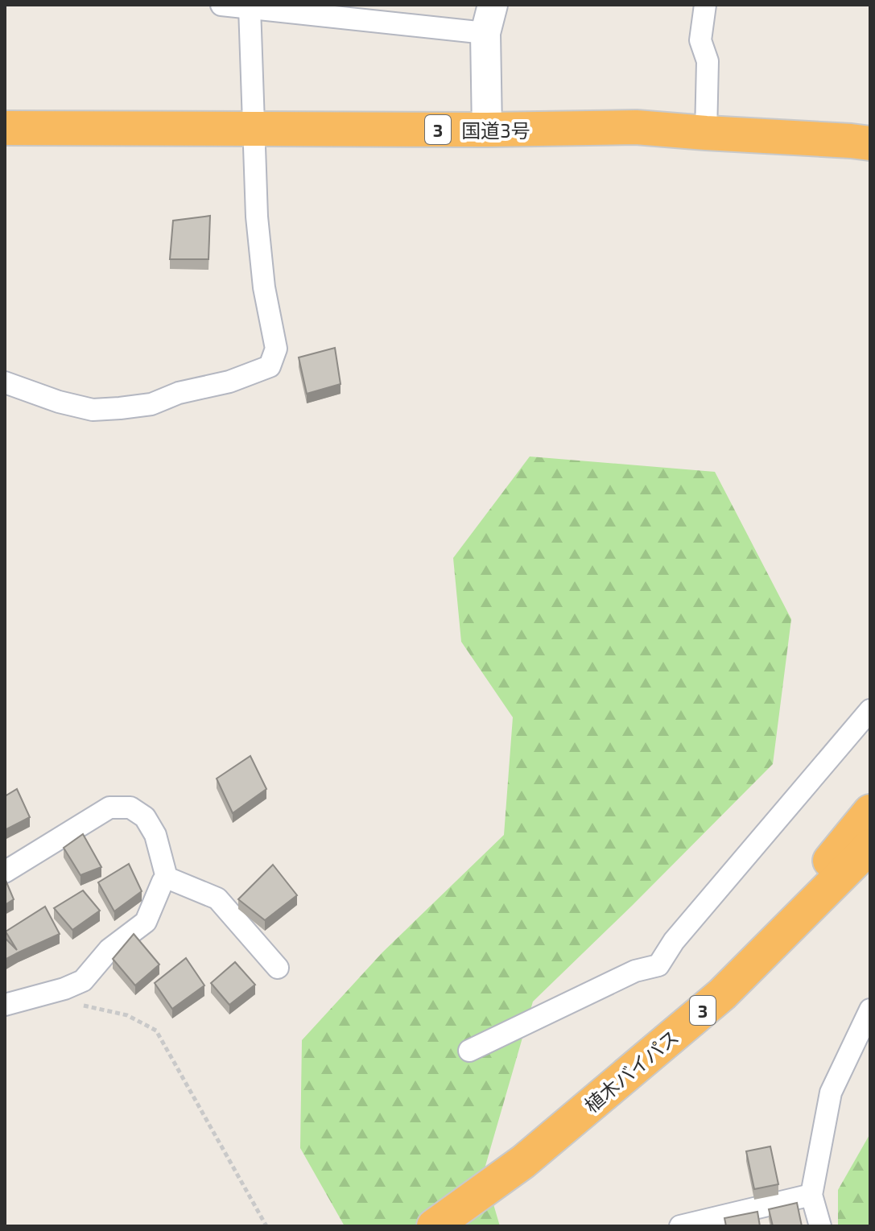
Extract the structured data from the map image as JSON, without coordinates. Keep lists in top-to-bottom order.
{
  "streets": {
    "highway": ["3", "国道3号", "植木バイパス"]
  }
}
